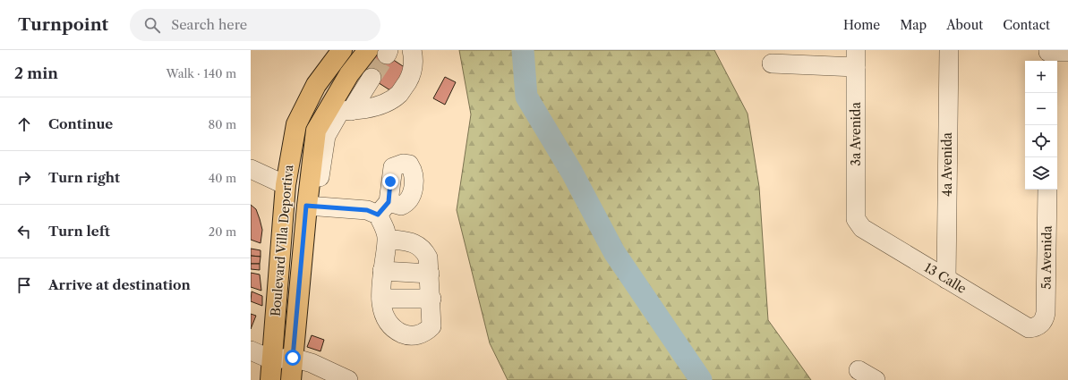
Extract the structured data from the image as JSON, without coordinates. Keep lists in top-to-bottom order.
{
  "streets": {
    "main road": ["Boulevard Villa Deportiva"],
    "street": [
      "3a Avenida",
      "4a Avenida",
      "5a Avenida",
      "13 Calle"
    ]
  },
  "crossings": [
    ["3a Avenida", "13 Calle"],
    ["4a Avenida", "13 Calle"],
    ["5a Avenida", "13 Calle"]
  ],
  "page": {
    "header": "Turnpoint",
    "search": "Search here",
    "nav": [
      "Home",
      "Map",
      "About",
      "Contact"
    ],
    "heading": ["2 min", "Walk · 140 m"],
    "map_buttons": ["+", "−"],
    "list": [
      ["Continue", "80 m"],
      ["Turn right", "40 m"],
      ["Turn left", "20 m"],
      "Arrive at destination"
    ]
  }
}
